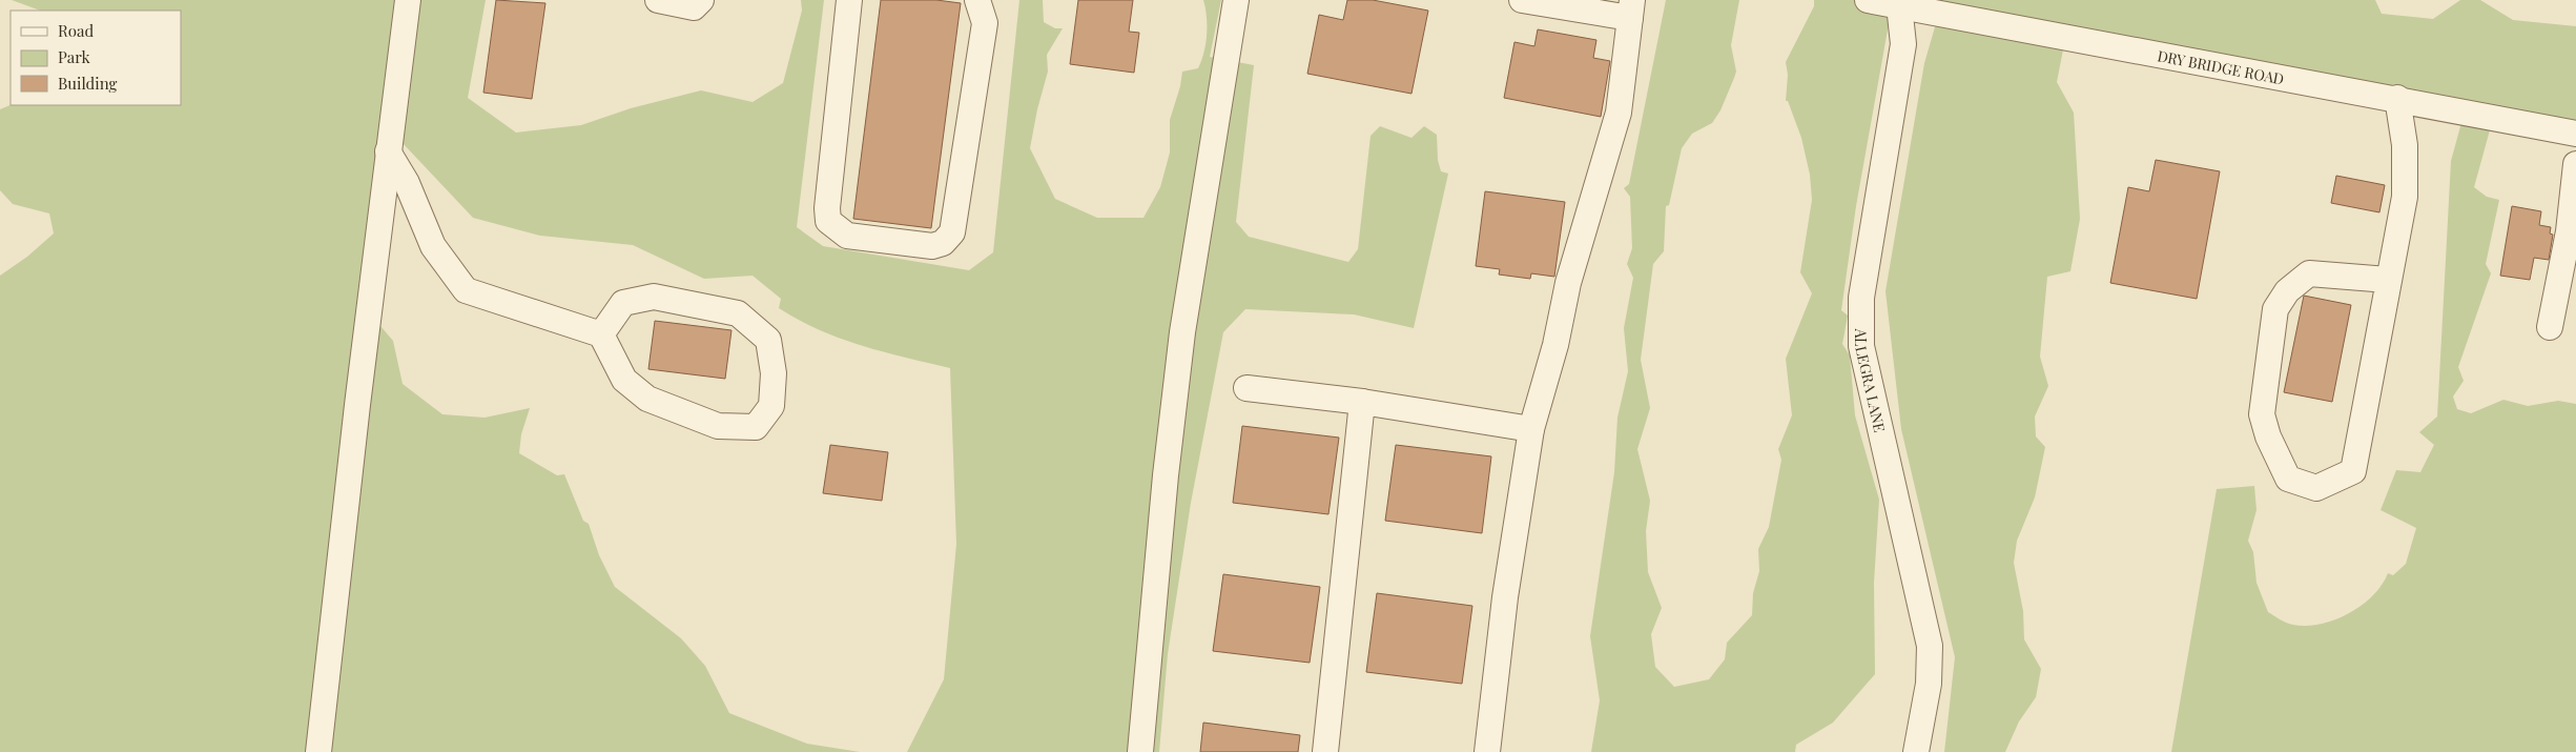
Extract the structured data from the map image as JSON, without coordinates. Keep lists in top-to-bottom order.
{
  "streets": {
    "street": ["DRY BRIDGE ROAD", "ALLEGRA LANE"]
  },
  "crossings": [
    ["DRY BRIDGE ROAD", "ALLEGRA LANE"]
  ],
  "legend": ["Road", "Park", "Building"]
}
